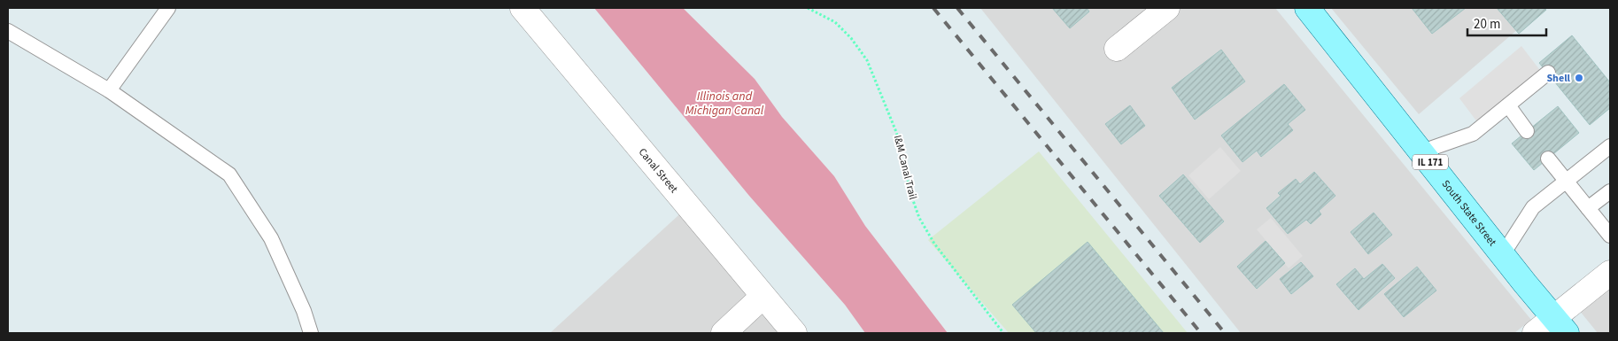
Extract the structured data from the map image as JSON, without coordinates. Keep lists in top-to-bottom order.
{
  "streets": {
    "main road": ["IL 171", "South State Street"],
    "street": ["Canal Street"],
    "path": ["I&M Canal Trail"]
  },
  "water": ["Illinois and Michigan Canal"],
  "places": ["Shell"],
  "scale_bar": "20 m"
}
